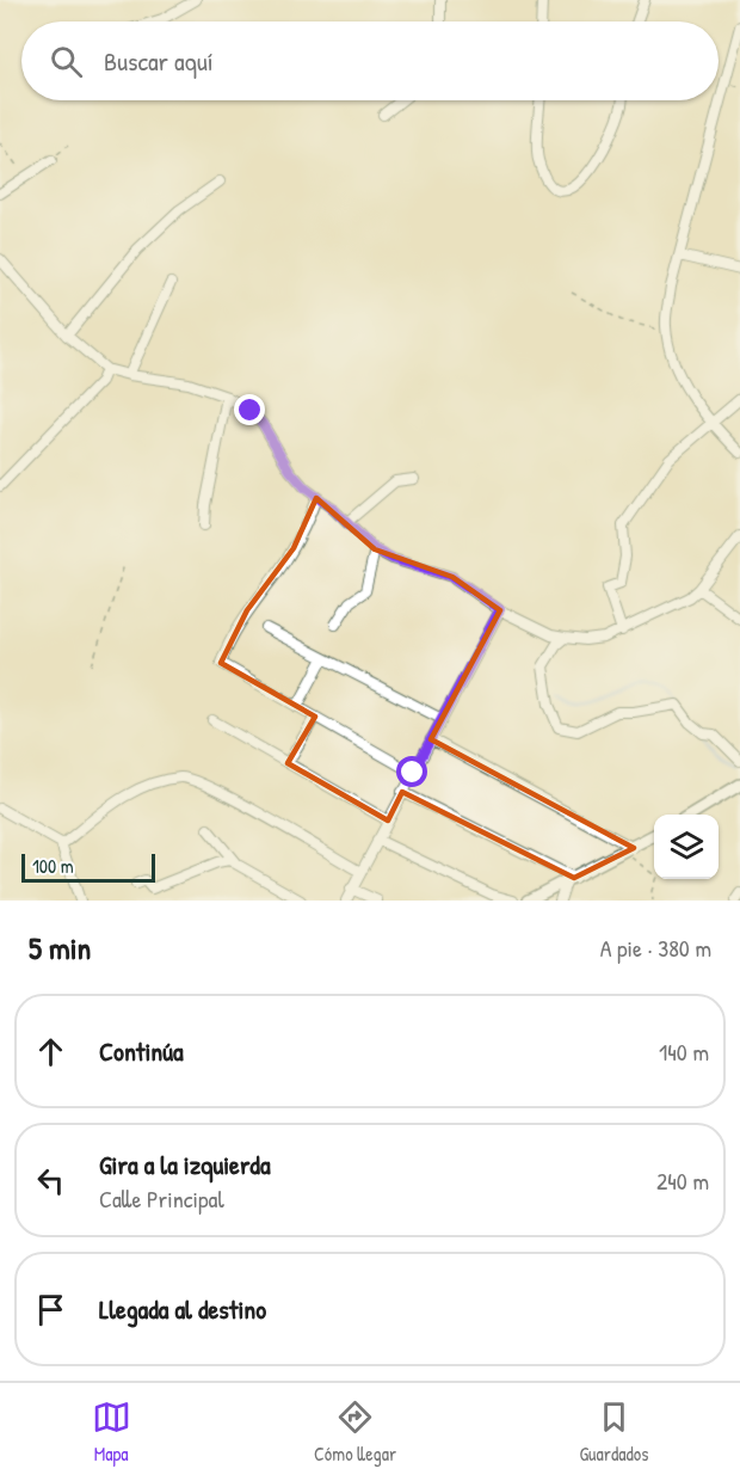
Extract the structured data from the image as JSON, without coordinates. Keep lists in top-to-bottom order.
{
  "scale_bar": "100 m",
  "page": {
    "search": "Buscar aquí",
    "scale": "100 m",
    "heading": ["5 min", "A pie · 380 m"],
    "list": [
      ["Continúa", "140 m"],
      ["Gira a la izquierda", "Calle Principal", "240 m"],
      "Llegada al destino"
    ],
    "nav": ["Mapa", "Cómo llegar", "Guardados"]
  }
}
